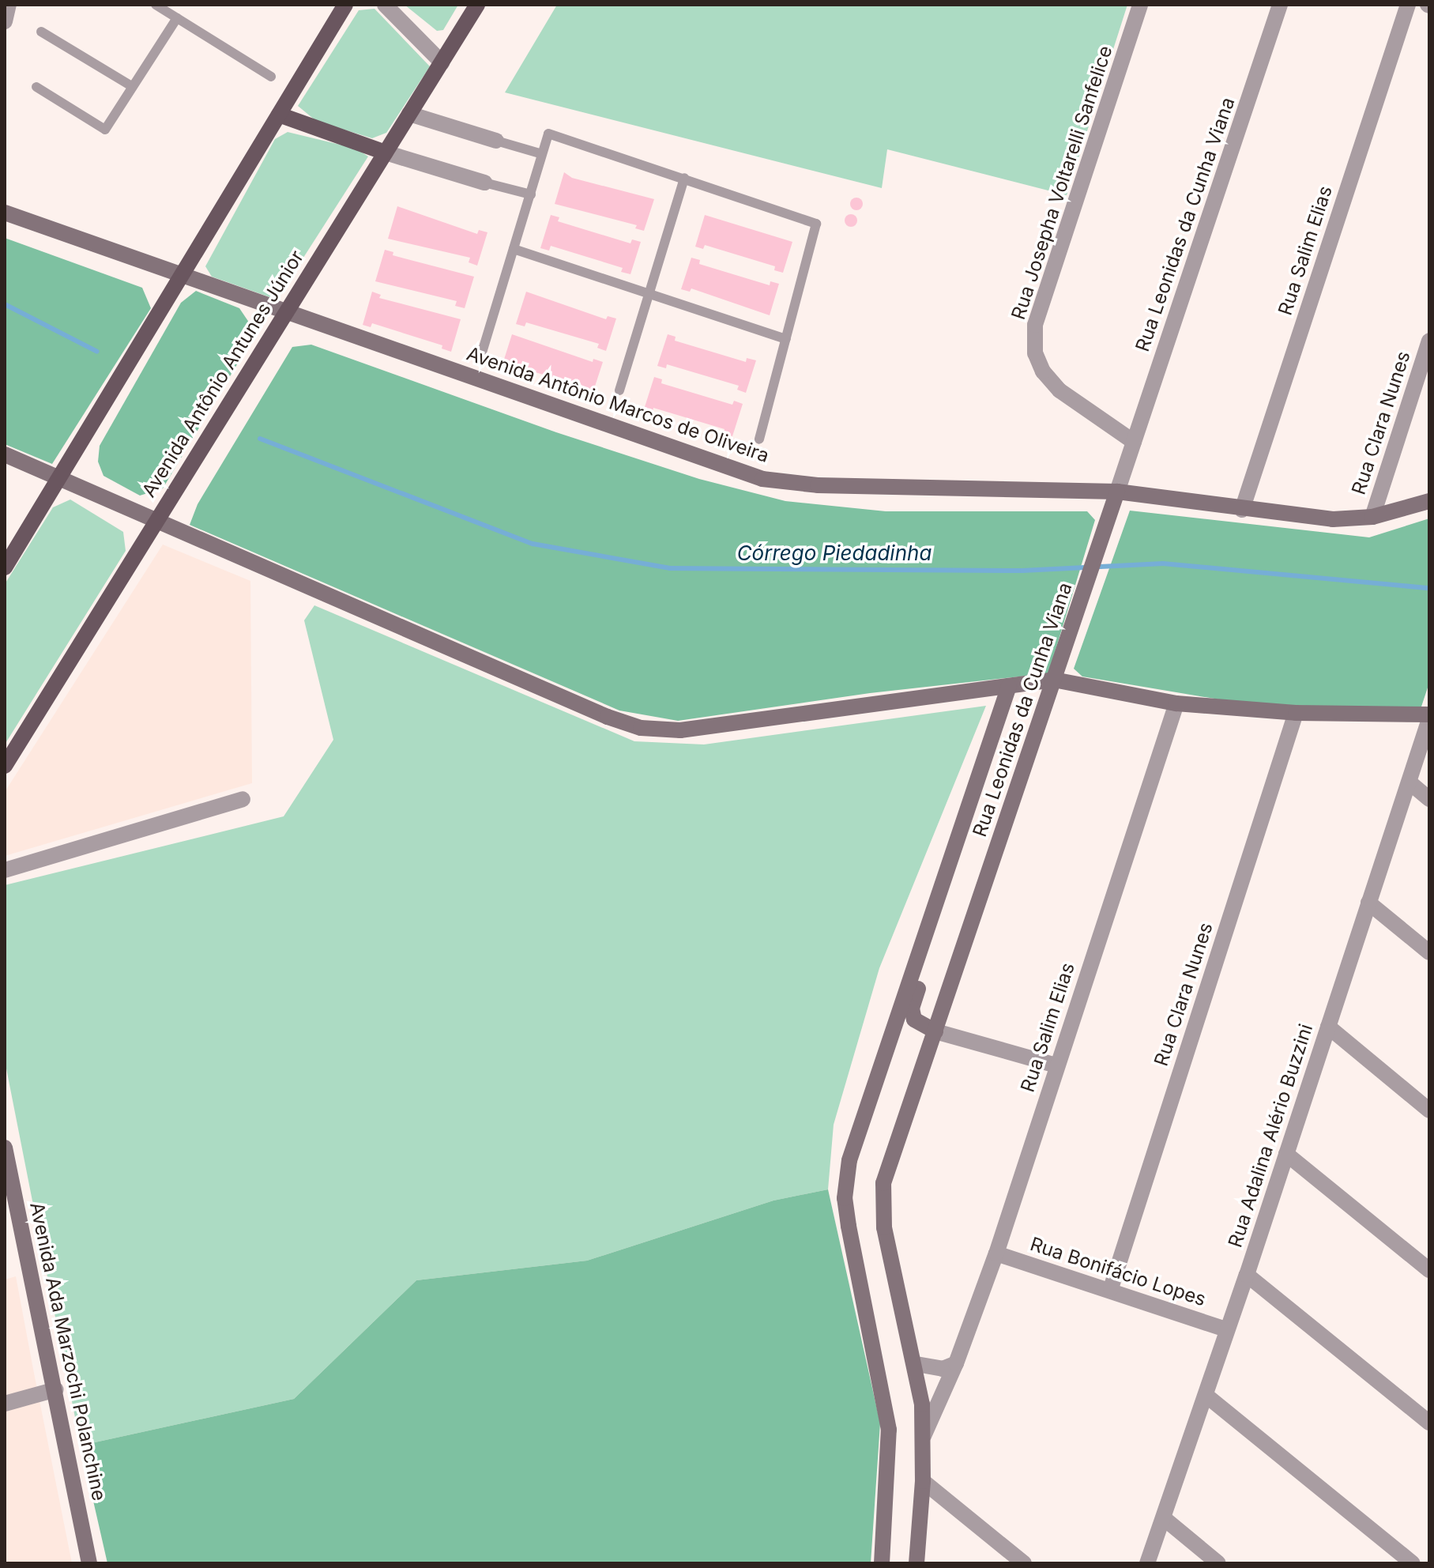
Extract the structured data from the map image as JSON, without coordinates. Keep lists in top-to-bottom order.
{
  "streets": {
    "main road": [
      "Rua Leonidas da Cunha Viana",
      "Avenida Antônio Antunes Júnior",
      "Avenida Antônio Marcos de Oliveira",
      "Avenida Ada Marzochi Polanchine"
    ],
    "street": [
      "Rua Josepha Voltarelli Sanfelice",
      "Rua Salim Elias",
      "Rua Clara Nunes",
      "Rua Adalina Alério Buzzini",
      "Rua Bonifácio Lopes"
    ]
  },
  "crossings": [
    ["Rua Josepha Voltarelli Sanfelice", "Rua Leonidas da Cunha Viana"],
    ["Rua Leonidas da Cunha Viana", "Rua Salim Elias"],
    ["Rua Leonidas da Cunha Viana", "Avenida Antônio Marcos de Oliveira"],
    ["Rua Salim Elias", "Avenida Antônio Marcos de Oliveira"],
    ["Rua Salim Elias", "Rua Bonifácio Lopes"],
    ["Avenida Antônio Antunes Júnior", "Avenida Antônio Marcos de Oliveira"],
    ["Avenida Antônio Marcos de Oliveira", "Rua Clara Nunes"],
    ["Rua Clara Nunes", "Rua Bonifácio Lopes"],
    ["Rua Adalina Alério Buzzini", "Rua Bonifácio Lopes"]
  ],
  "water": ["Córrego Piedadinha"]
}
